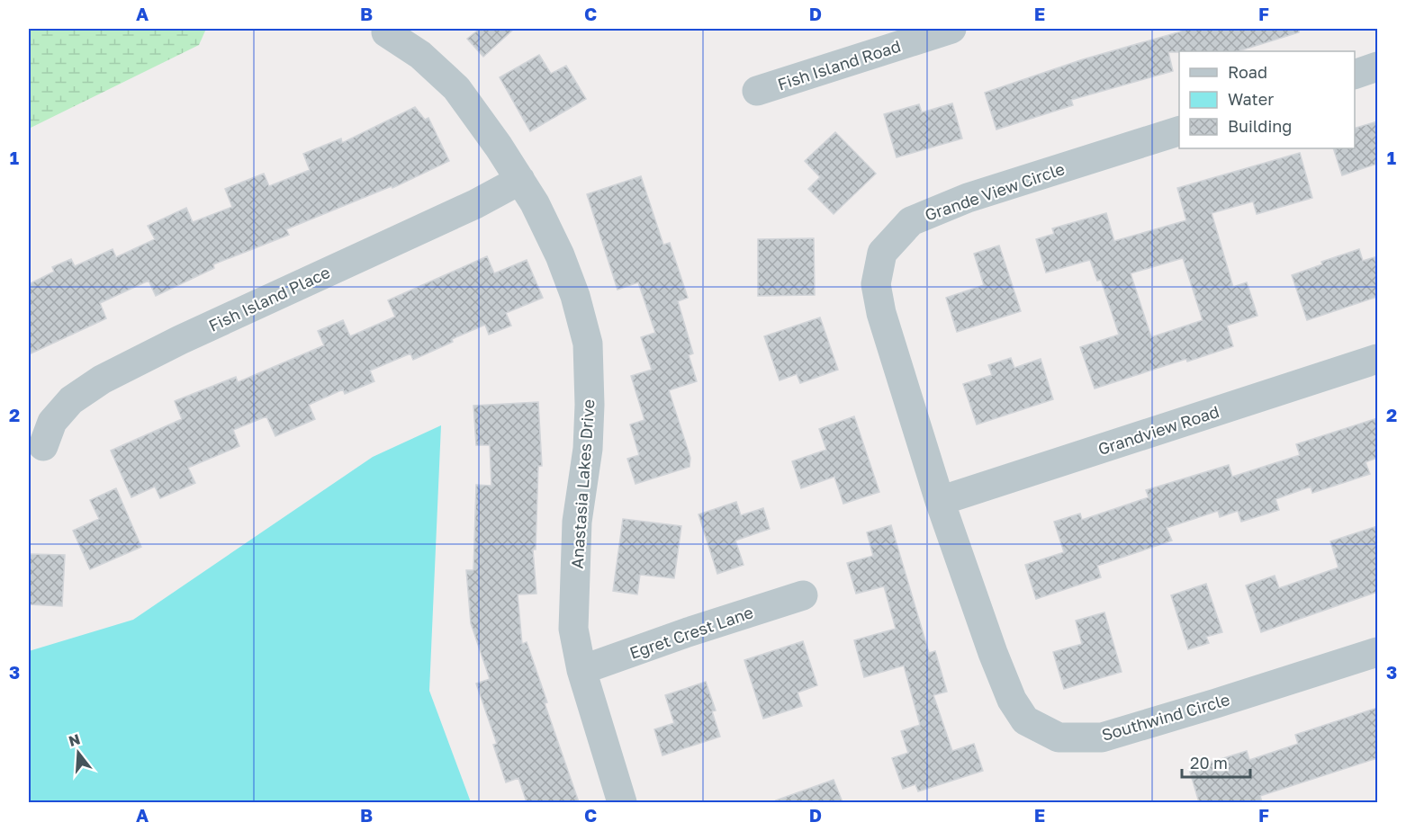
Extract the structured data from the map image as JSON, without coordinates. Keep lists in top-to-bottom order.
{
  "streets": {
    "street": [
      "Fish Island Road",
      "Grande View Circle",
      "Fish Island Place",
      "Grandview Road",
      "Anastasia Lakes Drive",
      "Egret Crest Lane",
      "Southwind Circle"
    ]
  },
  "crossings": [
    ["Grande View Circle", "Grandview Road"],
    ["Grande View Circle", "Southwind Circle"],
    ["Fish Island Place", "Anastasia Lakes Drive"],
    ["Grandview Road", "Southwind Circle"],
    ["Anastasia Lakes Drive", "Egret Crest Lane"]
  ],
  "legend": ["Road", "Water", "Building"],
  "scale_bar": "20 m",
  "north": "top",
  "grid": {
    "columns": [
      "A",
      "B",
      "C",
      "D",
      "E",
      "F"
    ],
    "rows": ["1", "2", "3"]
  }
}
